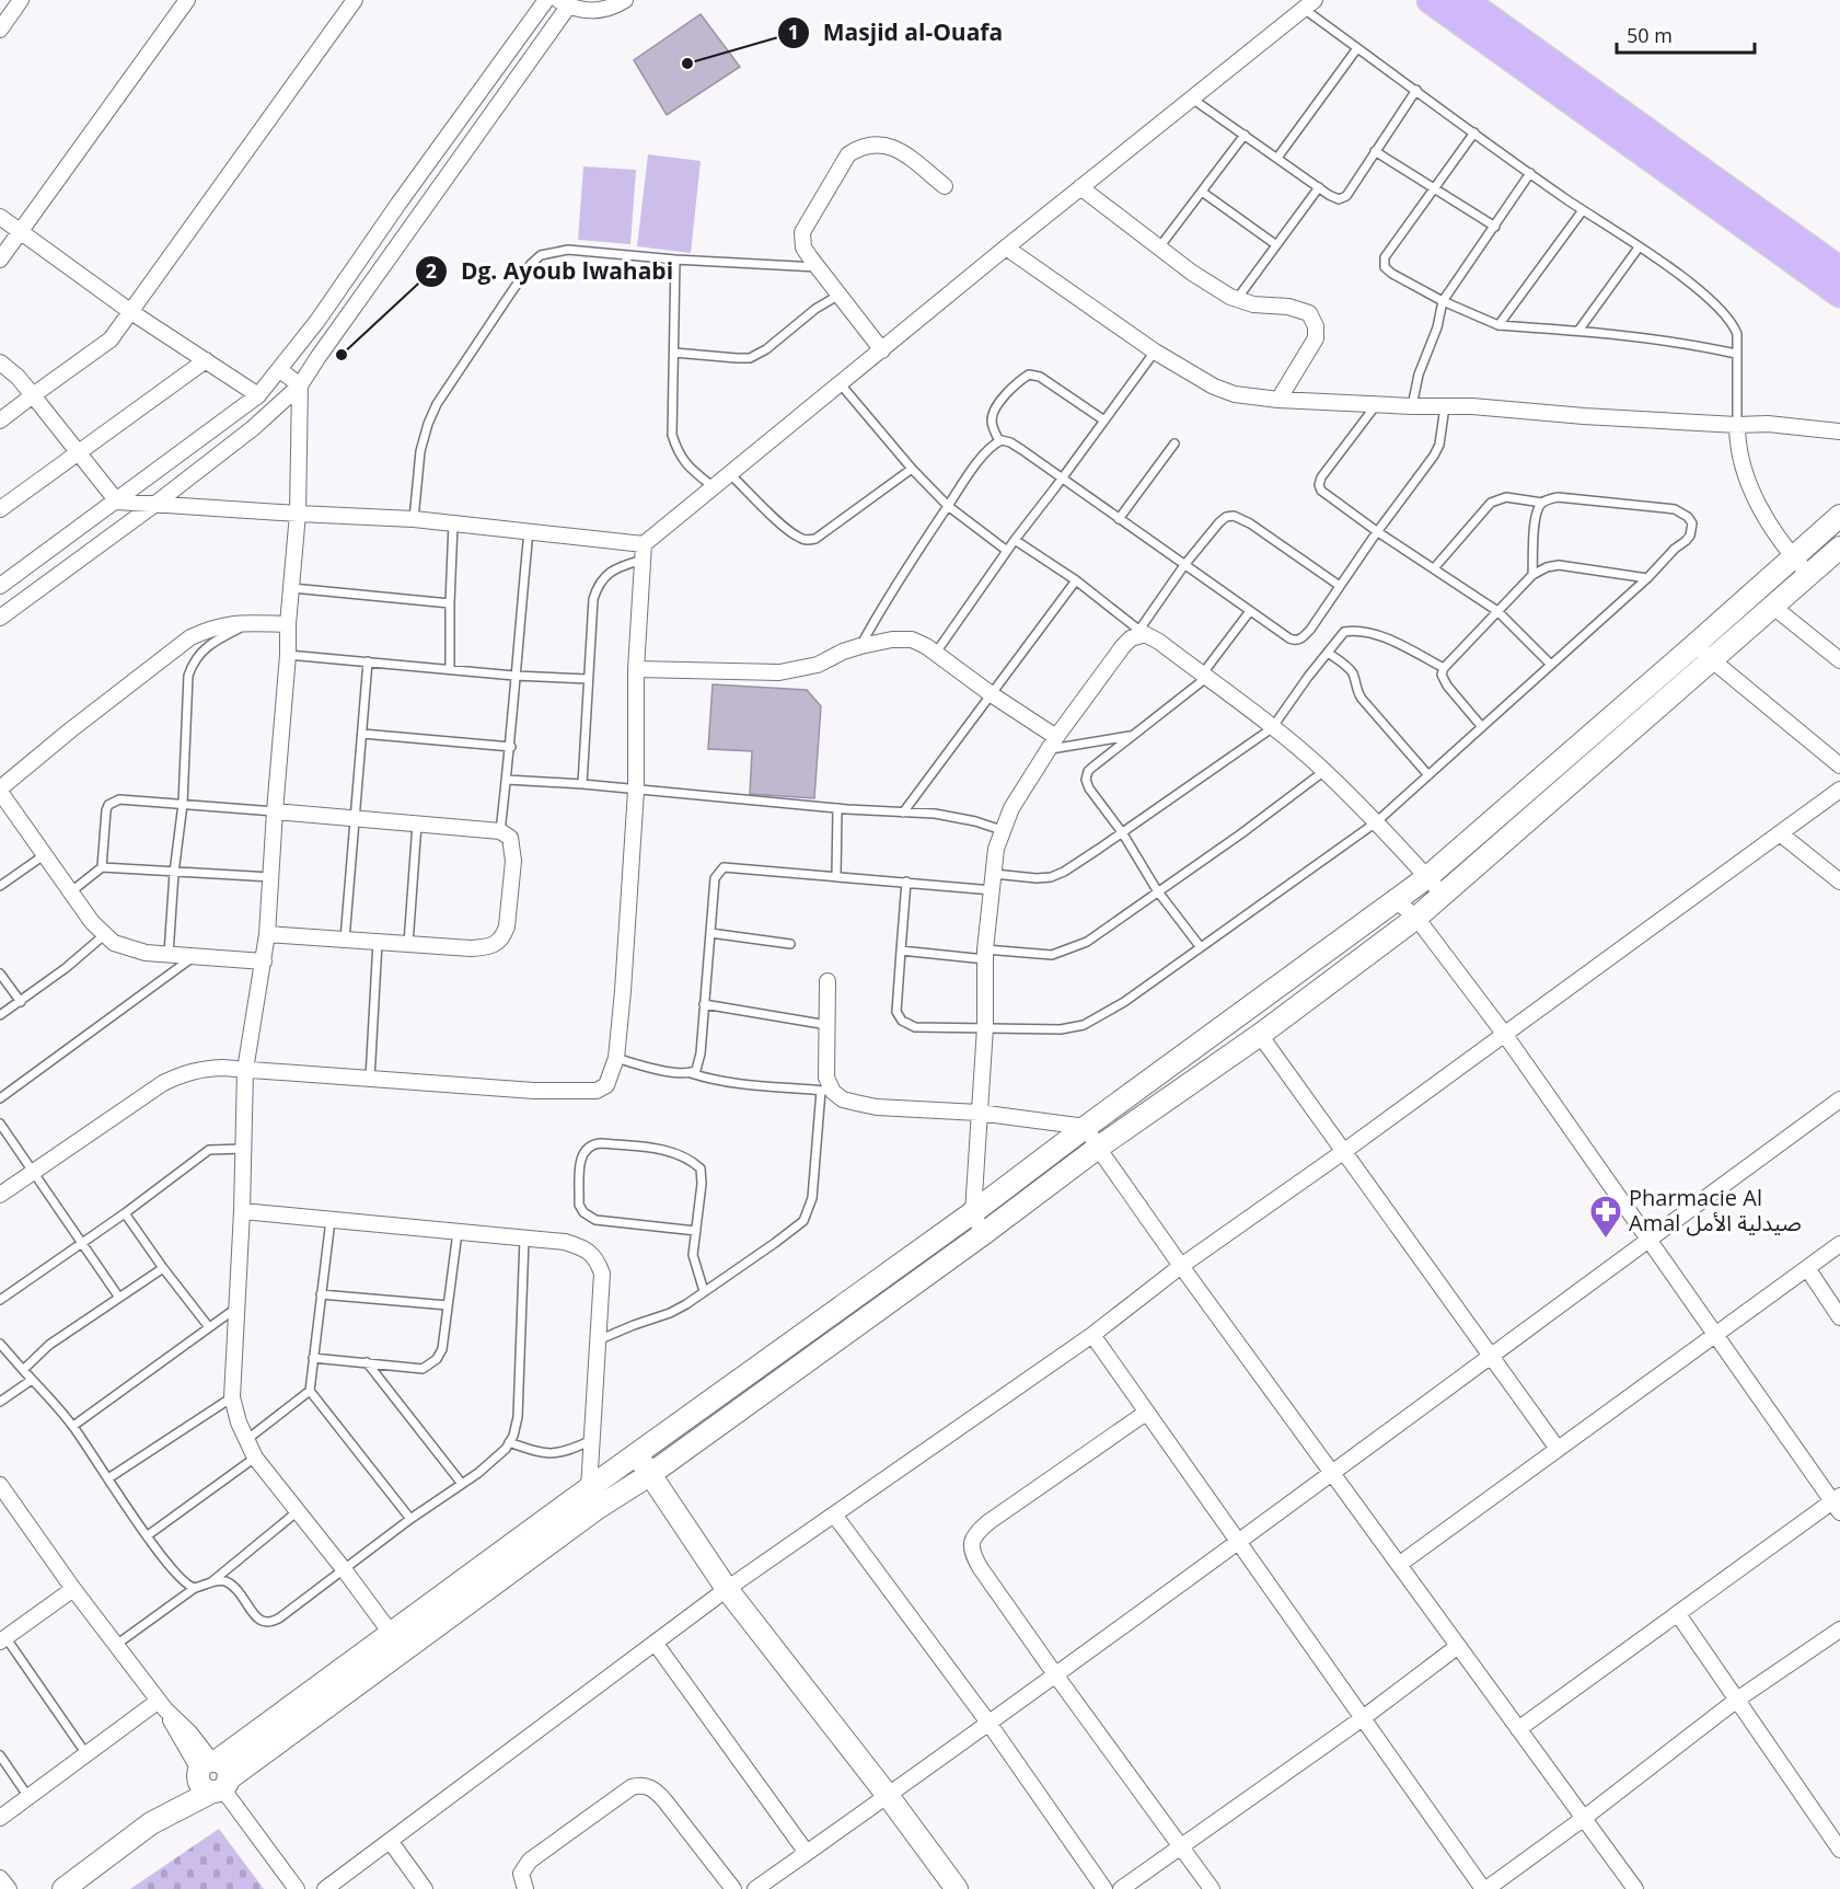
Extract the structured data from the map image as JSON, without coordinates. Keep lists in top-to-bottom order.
{
  "places": {
    "other": ["Masjid al-Ouafa", "Dg. Ayoub lwahabi"],
    "pharmacy": ["Pharmacie Al Amal صيدلية الأمل"]
  },
  "scale_bar": "50 m"
}
